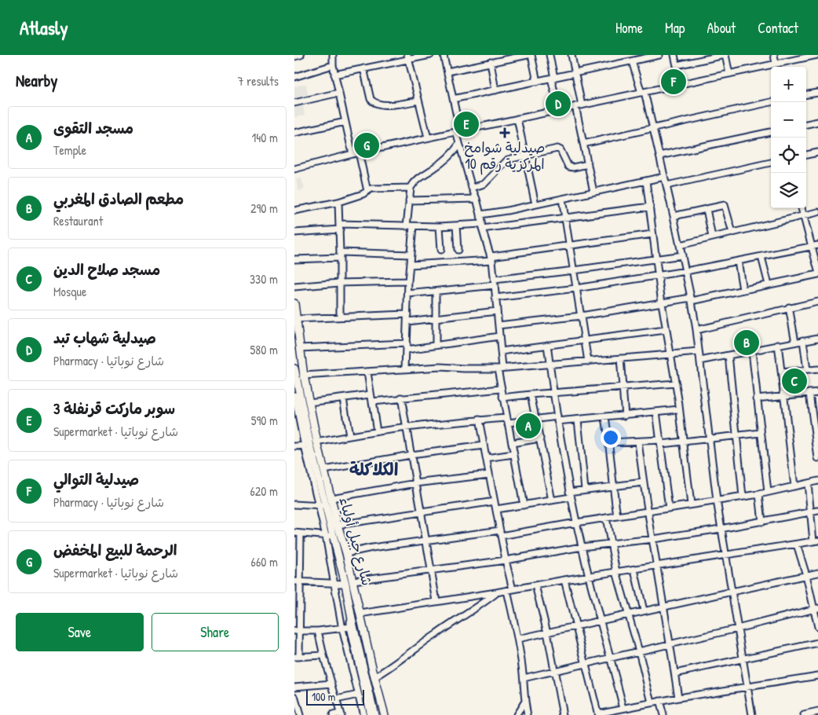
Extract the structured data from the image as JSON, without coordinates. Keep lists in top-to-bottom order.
{
  "streets": {
    "main road": ["شارع جبل أولياء"]
  },
  "districts": ["الكلاكلة"],
  "places": {
    "health": ["صيدلية شوامخ المركزية رقم 10"]
  },
  "scale_bar": "100 m",
  "page": {
    "header": "Atlasly",
    "nav": [
      "Home",
      "Map",
      "About",
      "Contact"
    ],
    "heading": ["Nearby", "7 results"],
    "map_buttons": ["+", "−"],
    "pins": [
      "F",
      "D",
      "E",
      "G",
      "B",
      "C",
      "A"
    ],
    "list": [
      {
        "mark": "A",
        "name": "مسجد التقوى",
        "note": "Temple",
        "value": "140 m"
      },
      {
        "mark": "B",
        "name": "مطعم الصادق المغربي",
        "note": "Restaurant",
        "value": "290 m"
      },
      {
        "mark": "C",
        "name": "مسجد صلاح الدين",
        "note": "Mosque",
        "value": "330 m"
      },
      {
        "mark": "D",
        "name": "صيدلية شهاب تبد",
        "note": "Pharmacy · شارع نوباتيا",
        "value": "580 m"
      },
      {
        "mark": "E",
        "name": "سوبر ماركت قرنفلة 3",
        "note": "Supermarket · شارع نوباتيا",
        "value": "590 m"
      },
      {
        "mark": "F",
        "name": "صيدلية التوالي",
        "note": "Pharmacy · شارع نوباتيا",
        "value": "620 m"
      },
      {
        "mark": "G",
        "name": "الرحمة للبيع المخفض",
        "note": "Supermarket · شارع نوباتيا",
        "value": "660 m"
      }
    ],
    "buttons": ["Save", "Share"],
    "scale": "100 m"
  }
}
